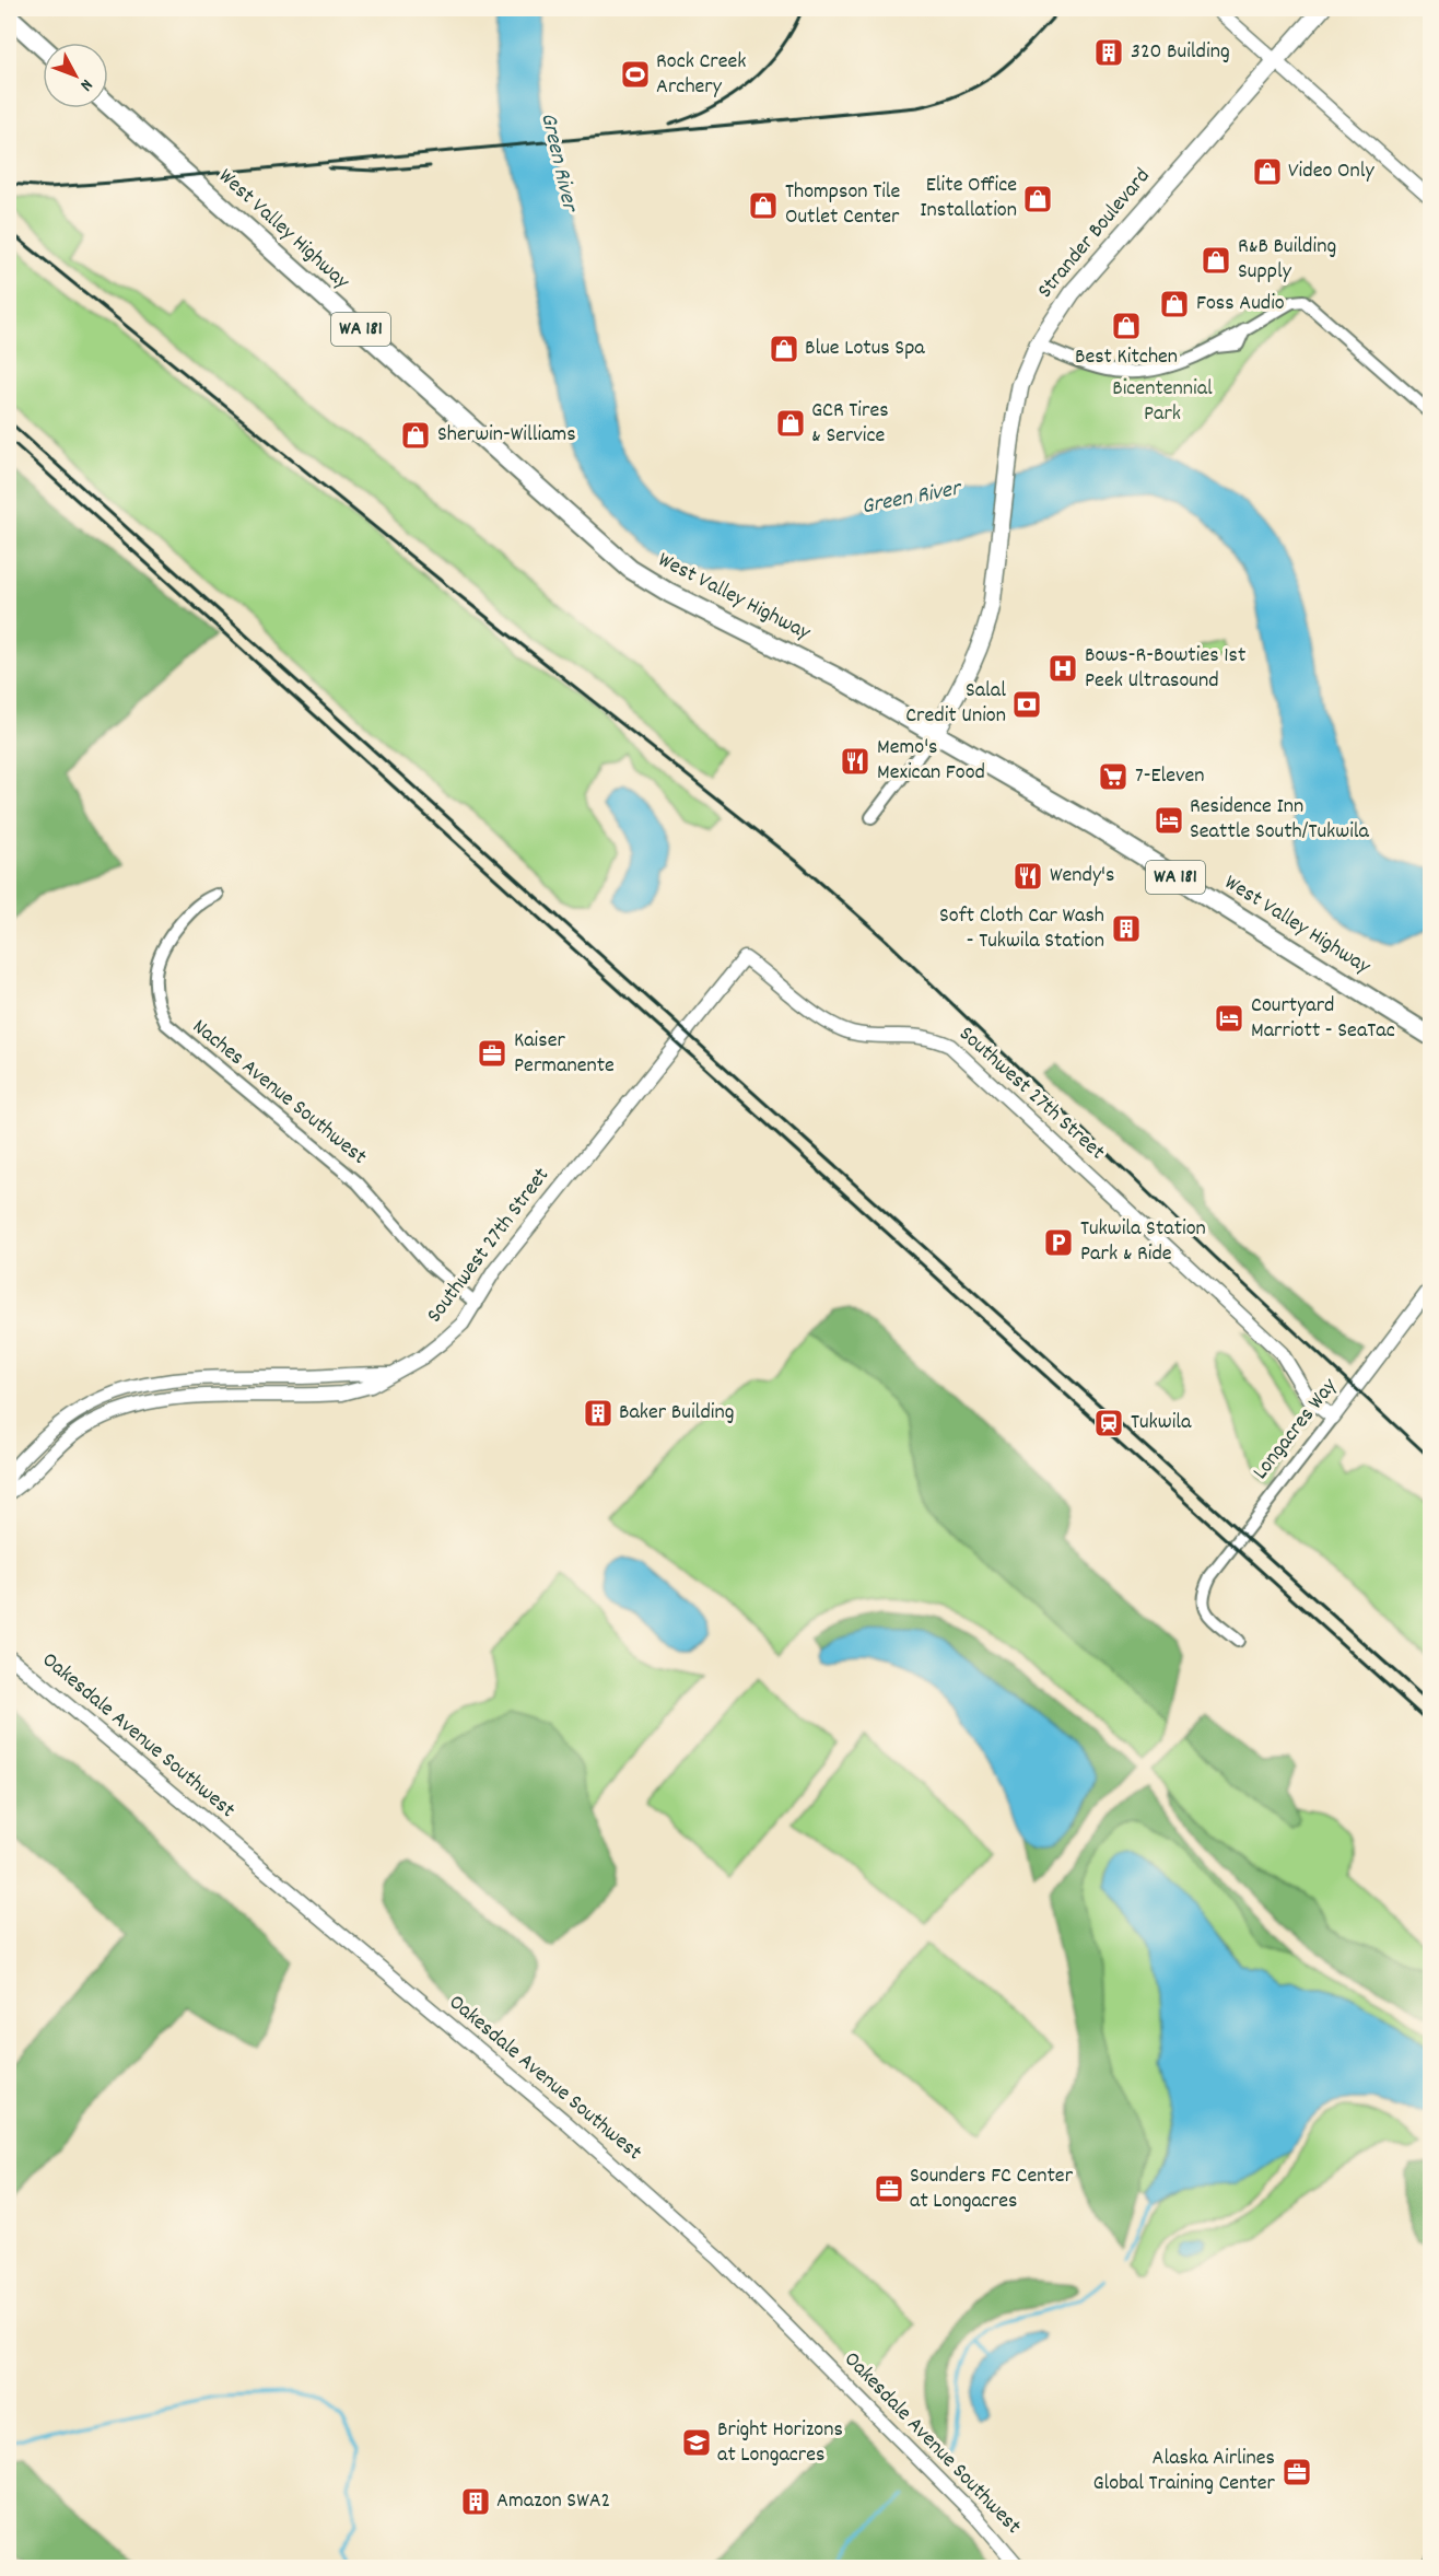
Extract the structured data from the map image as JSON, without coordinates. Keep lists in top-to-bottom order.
{
  "streets": {
    "main road": ["West Valley Highway", "Strander Boulevard", "WA 181"],
    "street": [
      "Naches Avenue Southwest",
      "Southwest 27th Street",
      "Longacres Way",
      "Oakesdale Avenue Southwest"
    ]
  },
  "crossings": [
    ["West Valley Highway", "Strander Boulevard"],
    ["Naches Avenue Southwest", "Southwest 27th Street"],
    ["Southwest 27th Street", "Longacres Way"]
  ],
  "water": ["Green River"],
  "parks": ["Bicentennial Park"],
  "places": {
    "building": [
      "320 Building",
      "Soft Cloth Car Wash - Tukwila Station",
      "Baker Building",
      "Amazon SWA2"
    ],
    "sports": ["Rock Creek Archery"],
    "shop": [
      "Video Only",
      "Elite Office Installation",
      "Thompson Tile Outlet Center",
      "R&B Building Supply",
      "Foss Audio",
      "Best Kitchen",
      "Blue Lotus Spa",
      "GCR Tires & Service",
      "Sherwin-Williams"
    ],
    "hospital": ["Bows-R-Bowties 1st Peek Ultrasound"],
    "bank": ["Salal Credit Union"],
    "restaurant": ["Memo's Mexican Food", "Wendy's"],
    "supermarket": ["7-Eleven"],
    "hotel": ["Residence Inn Seattle South/Tukwila", "Courtyard Marriott - SeaTac"],
    "office": ["Kaiser Permanente", "Sounders FC Center at Longacres", "Alaska Airlines Global Training Center"],
    "parking": ["Tukwila Station Park & Ride"],
    "station": ["Tukwila"],
    "school or university": ["Bright Horizons at Longacres"]
  },
  "north": "bottom right"
}
